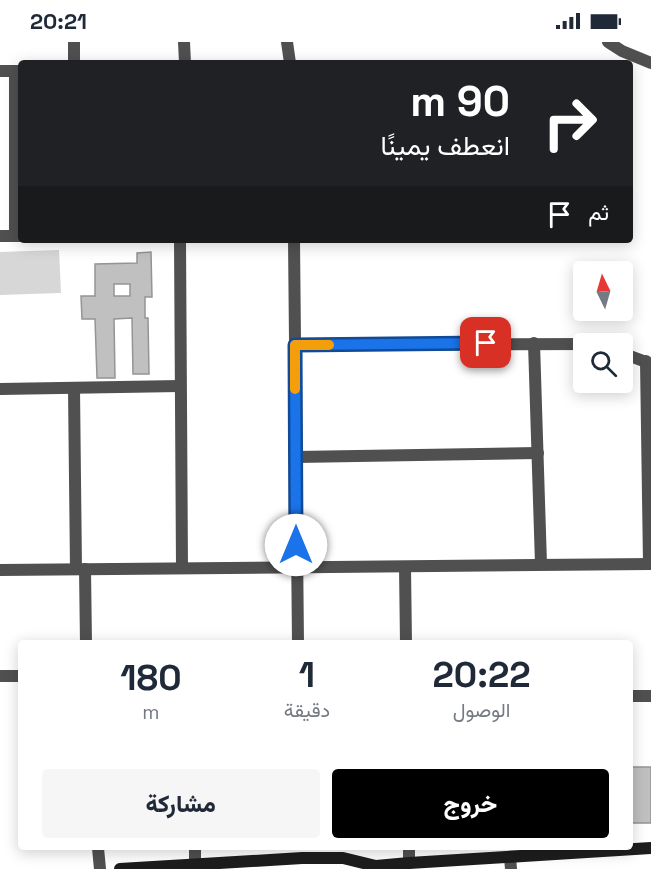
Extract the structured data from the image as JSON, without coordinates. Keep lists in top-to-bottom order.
{
  "north": "top",
  "page": {
    "status": "20:21",
    "turn": ["90 m", "انعطف يمينًا"],
    "then": "ثم",
    "eta": [
      "20:22",
      "الوصول",
      "1",
      "دقيقة",
      "180",
      "m"
    ],
    "buttons": ["خروج", "مشاركة"]
  }
}
